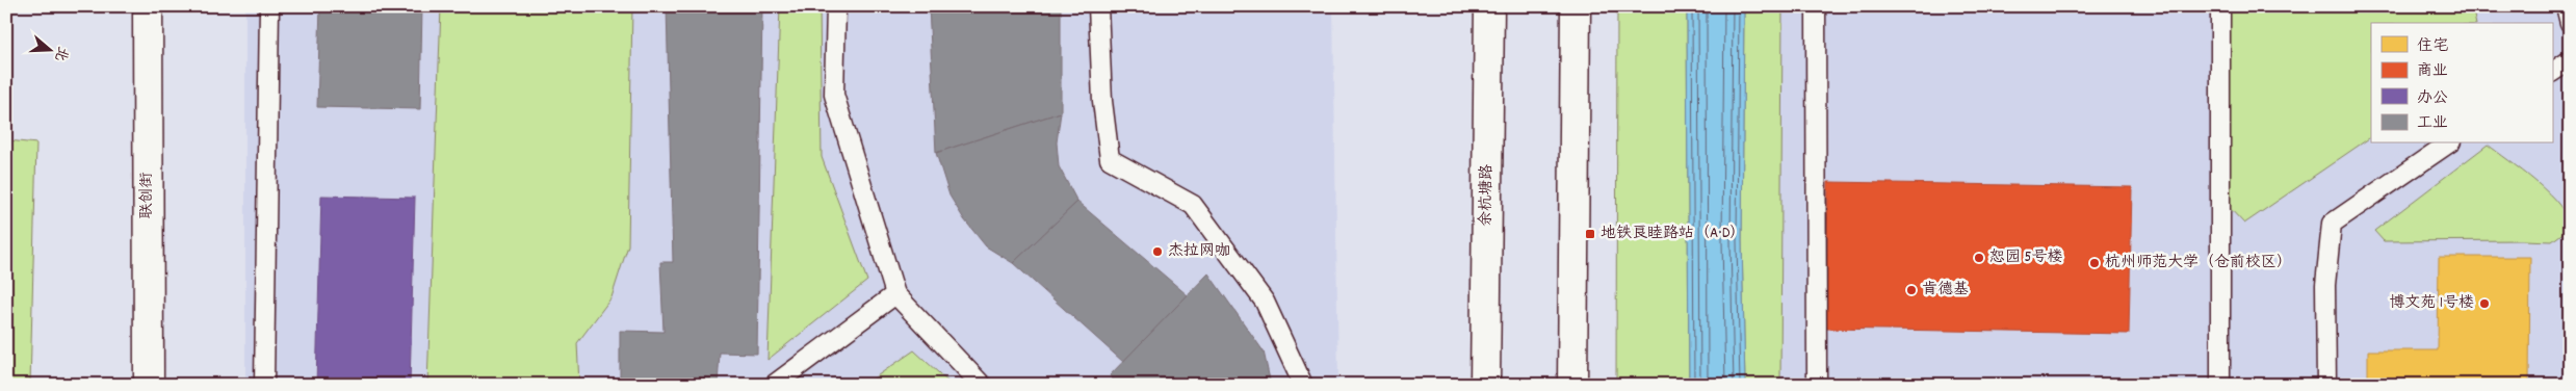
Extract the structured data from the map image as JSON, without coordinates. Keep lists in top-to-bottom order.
{
  "streets": {
    "main road": ["联创街", "余杭塘路"]
  },
  "places": {
    "transit": ["地铁良睦路站（A·D）"],
    "other": [
      "杰拉网咖",
      "恕园 5号楼",
      "杭州师范大学（仓前校区）",
      "肯德基",
      "博文苑 1号楼"
    ]
  },
  "legend": [
    "住宅",
    "商业",
    "办公",
    "工业"
  ],
  "north": "right"
}
